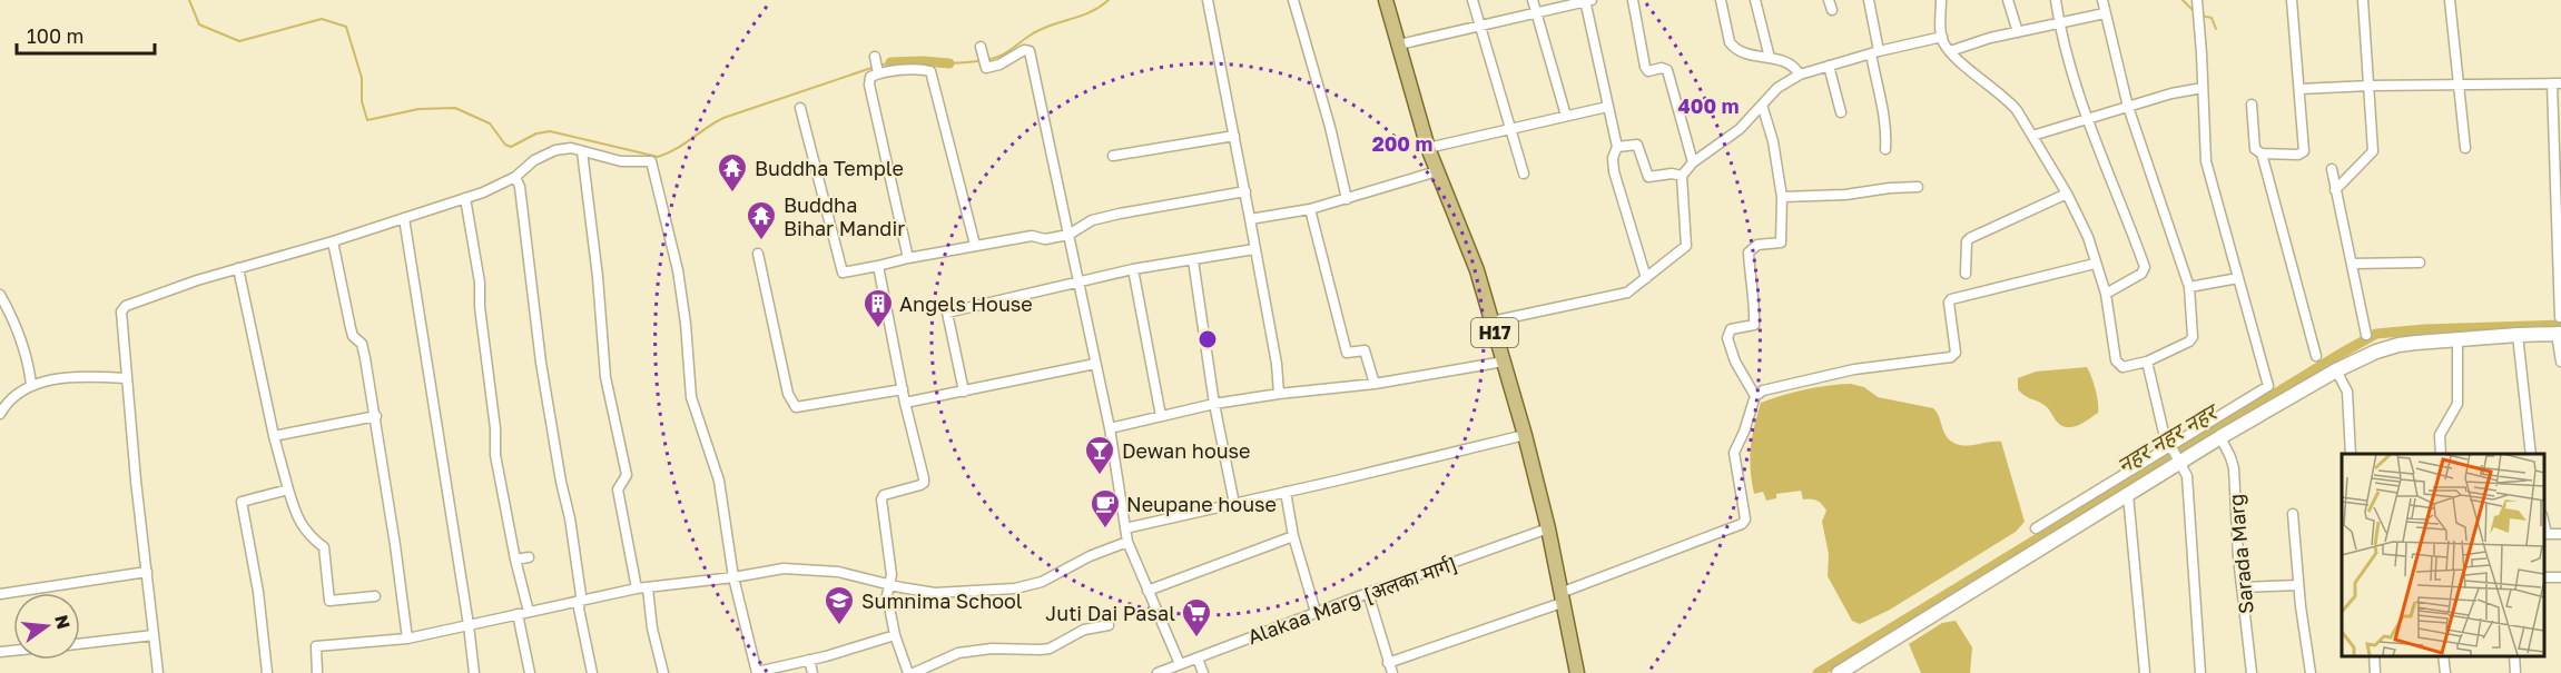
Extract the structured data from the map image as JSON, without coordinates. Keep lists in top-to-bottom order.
{
  "streets": {
    "main road": ["H17"],
    "street": ["Sarada Marg", "Alakaa Marg [अलका मार्ग]"]
  },
  "crossings": [
    ["H17", "Alakaa Marg [अलका मार्ग]"]
  ],
  "water": ["नहर नहर नहर"],
  "places": {
    "temple": ["Buddha Temple", "Buddha Bihar Mandir"],
    "building": ["Angels House"],
    "bar": ["Dewan house"],
    "cafe": ["Neupane house"],
    "school or university": ["Sumnima School"],
    "supermarket": ["Juti Dai Pasal"]
  },
  "scale_bar": "100 m",
  "north": "right",
  "rings": ["400 m", "200 m"]
}
